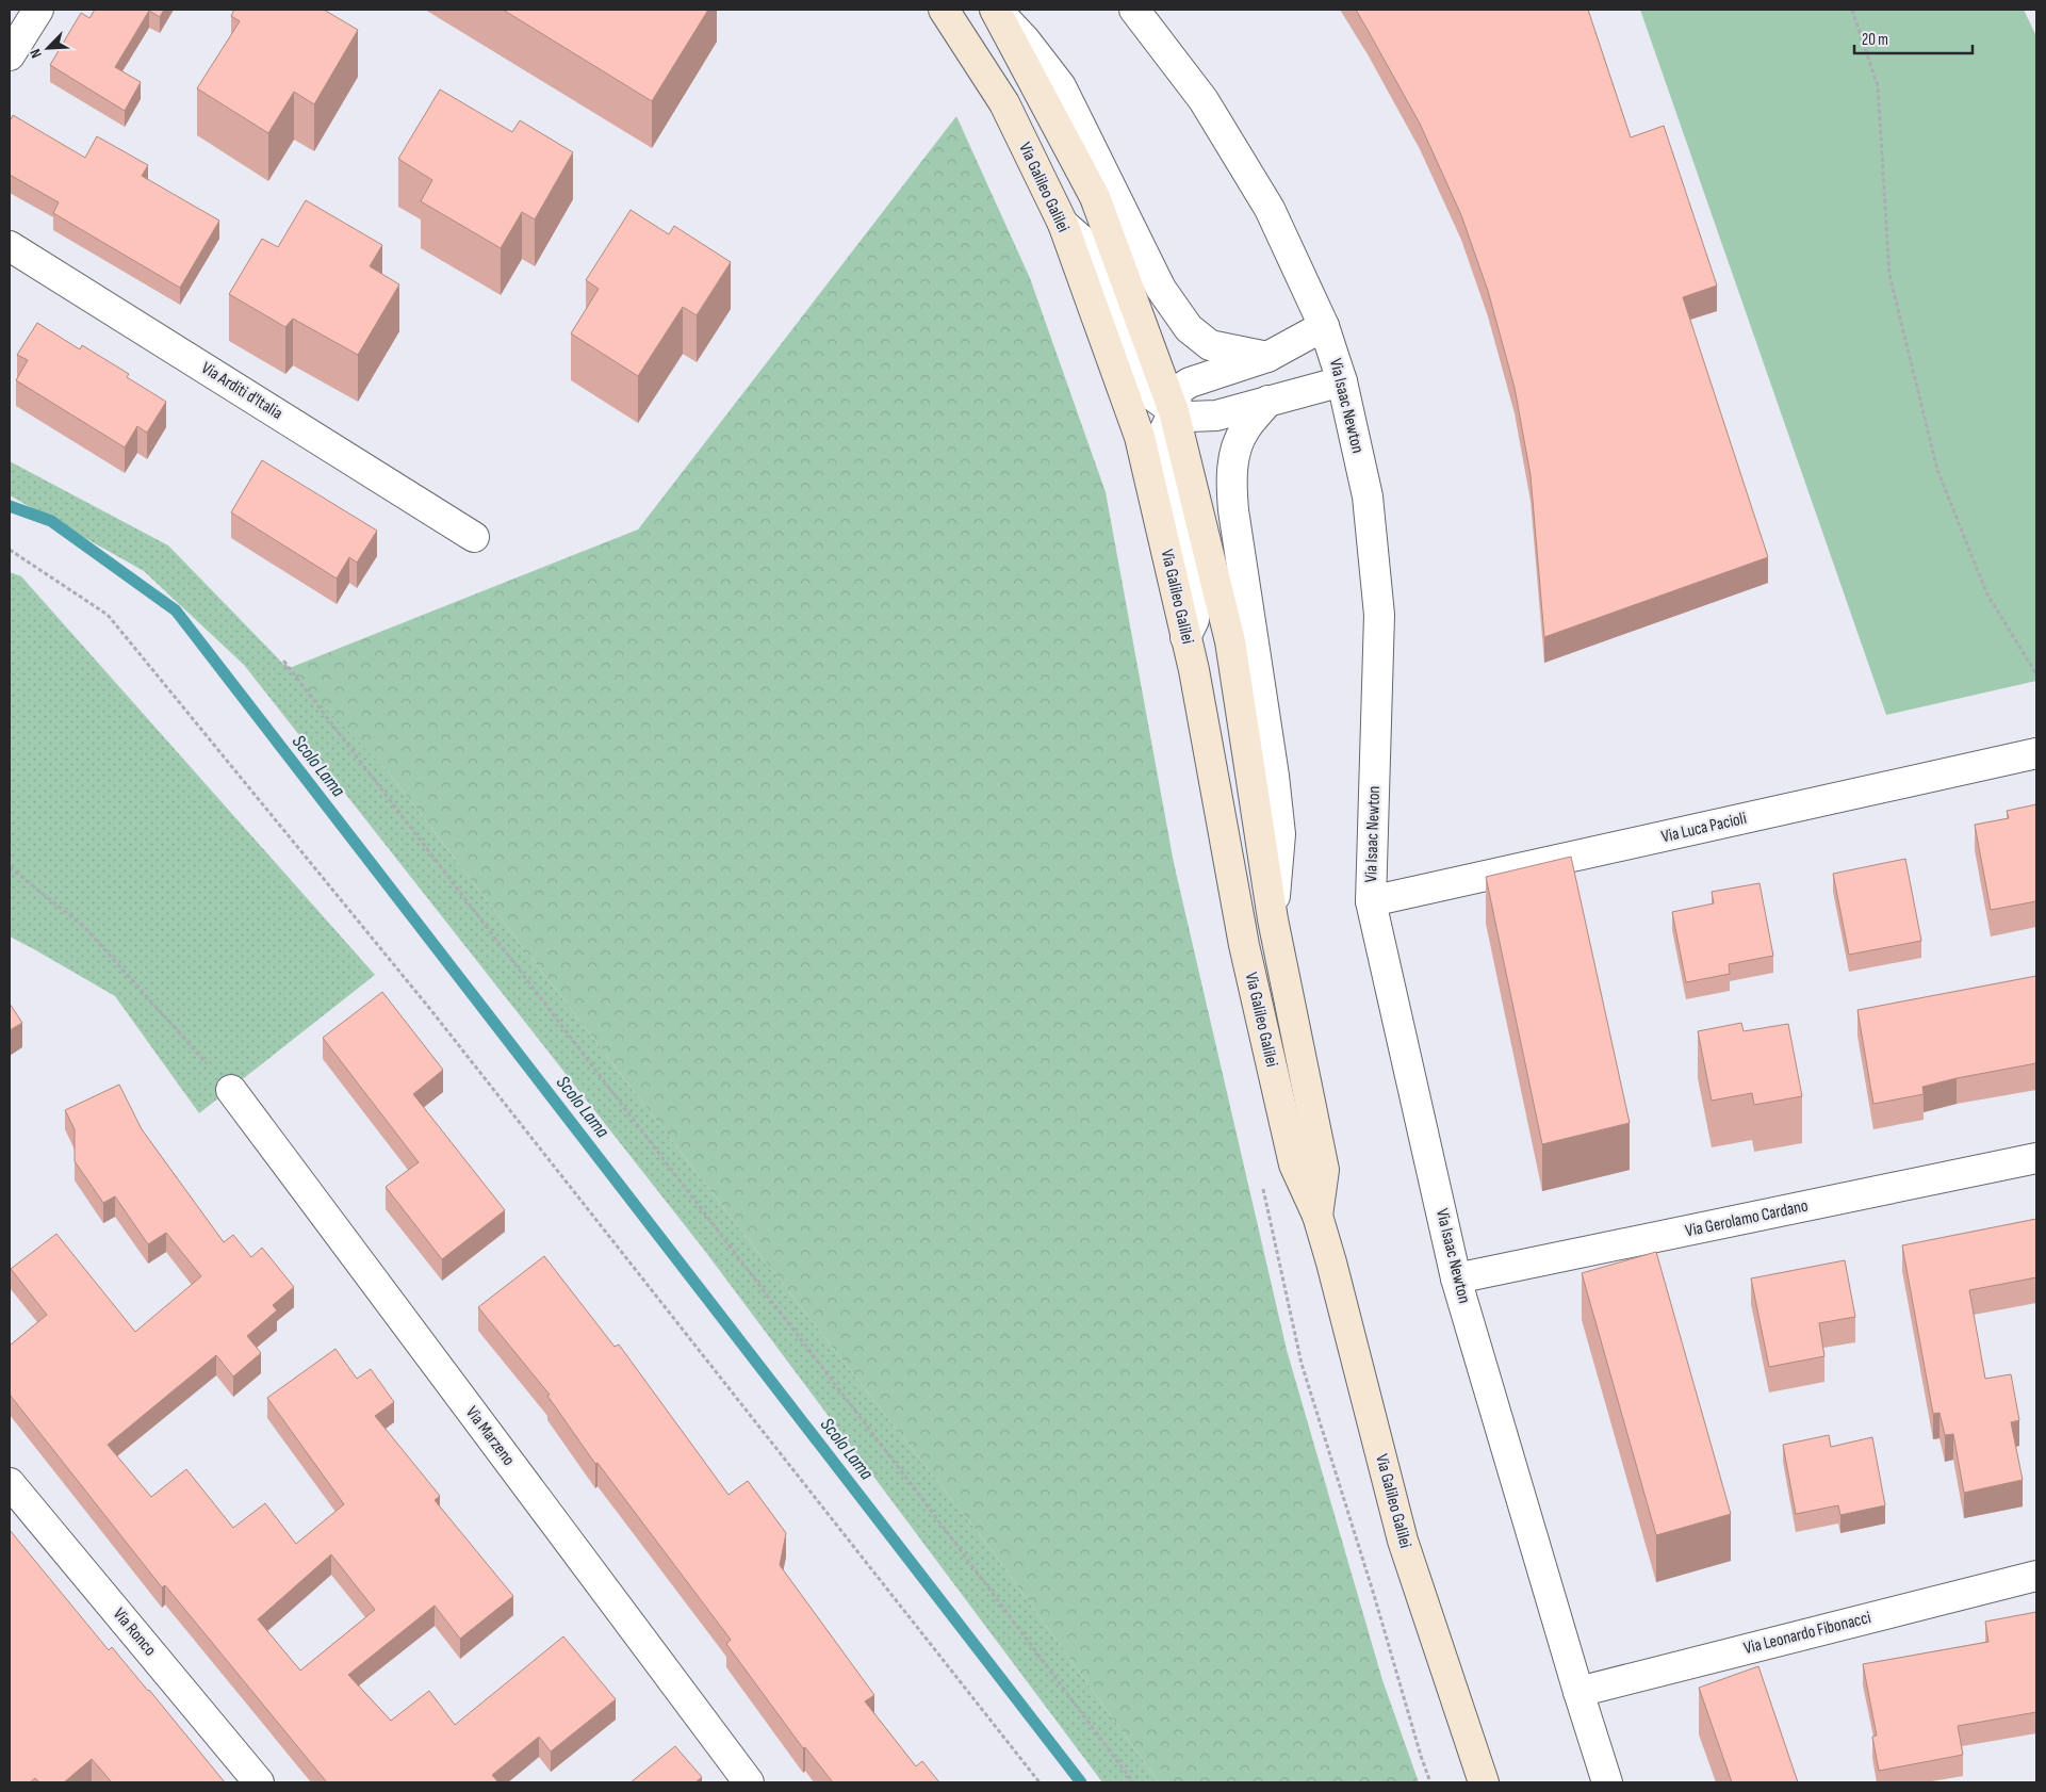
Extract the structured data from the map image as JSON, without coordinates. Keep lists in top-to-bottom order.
{
  "streets": {
    "main road": ["Via Galileo Galilei"],
    "street": [
      "Via Arditi d'Italia",
      "Via Isaac Newton",
      "Via Luca Pacioli",
      "Via Gerolamo Cardano",
      "Via Marzeno",
      "Via Ronco",
      "Via Leonardo Fibonacci"
    ]
  },
  "crossings": [
    ["Via Isaac Newton", "Via Luca Pacioli"],
    ["Via Isaac Newton", "Via Gerolamo Cardano"],
    ["Via Isaac Newton", "Via Leonardo Fibonacci"]
  ],
  "water": ["Scolo Lama"],
  "scale_bar": "20 m",
  "north": "bottom left"
}
